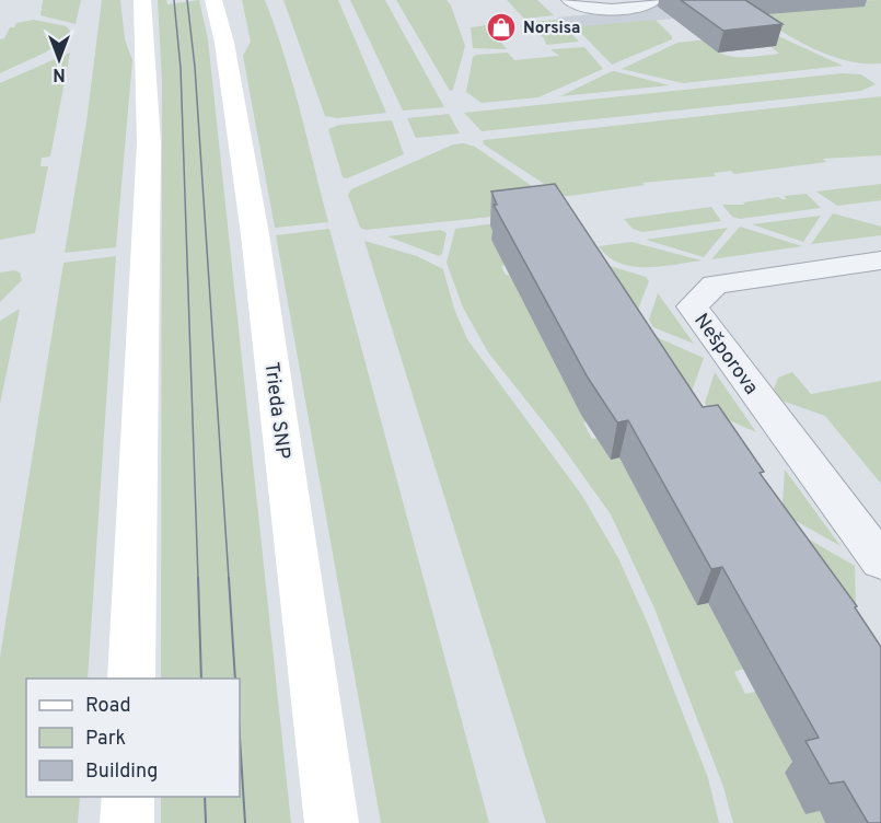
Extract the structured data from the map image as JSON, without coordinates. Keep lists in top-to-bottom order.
{
  "streets": {
    "street": ["Nešporova", "Trieda SNP"]
  },
  "places": {
    "shop": ["Norsisa"]
  },
  "legend": ["Road", "Park", "Building"],
  "north": "bottom"
}
